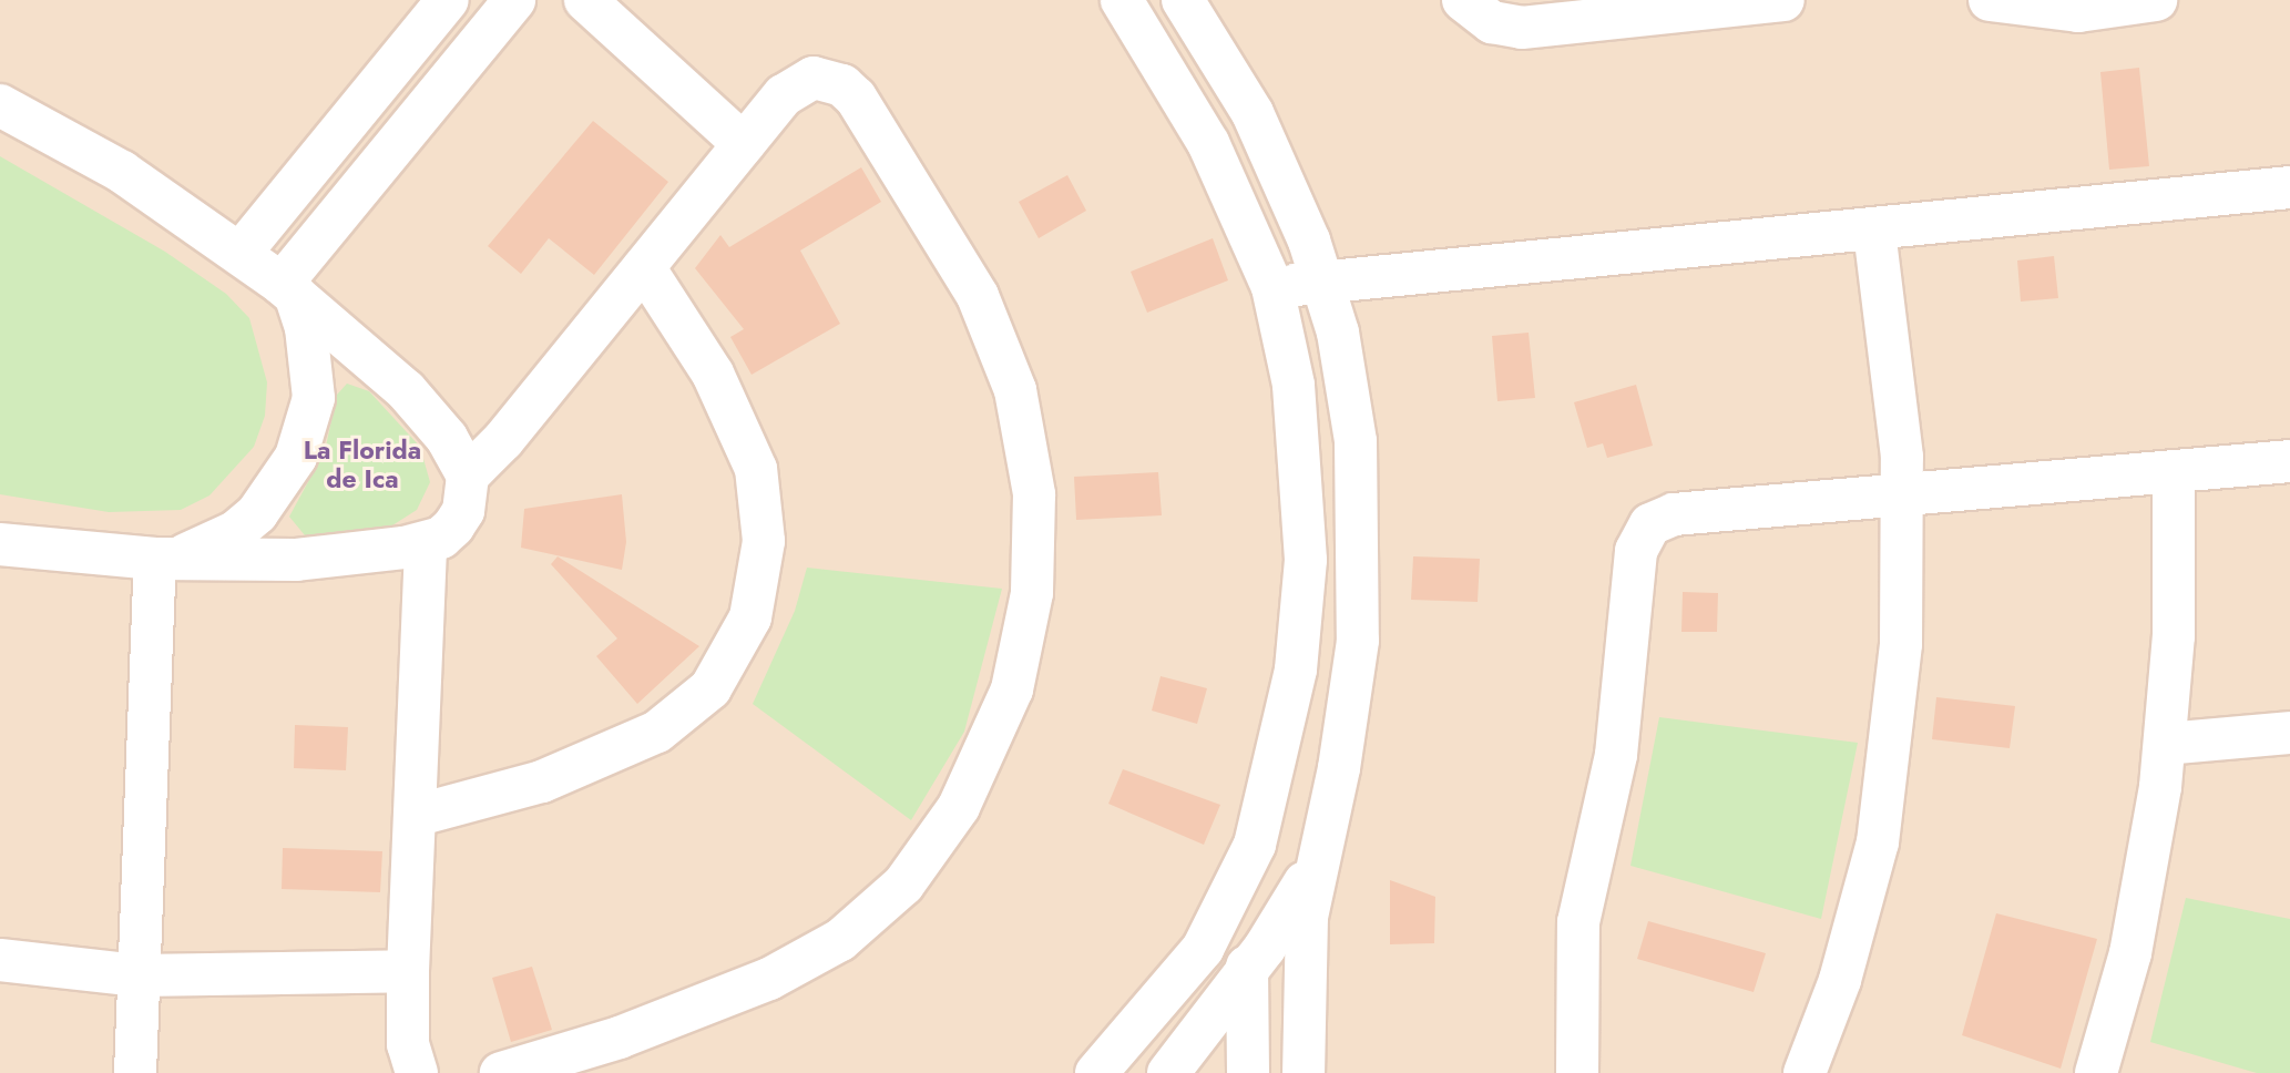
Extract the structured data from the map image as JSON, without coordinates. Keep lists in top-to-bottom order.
{
  "districts": ["La Florida de Ica"]
}
